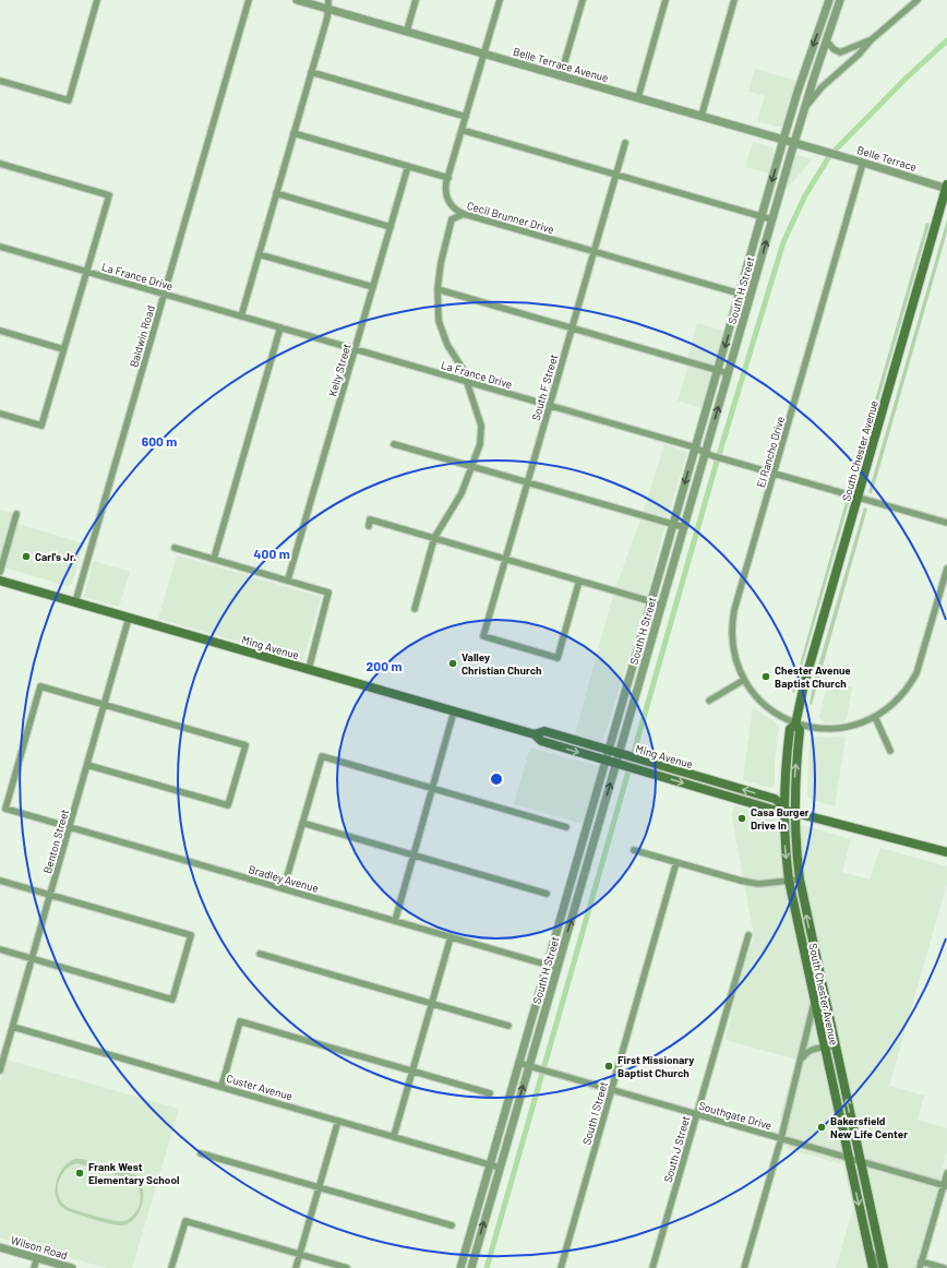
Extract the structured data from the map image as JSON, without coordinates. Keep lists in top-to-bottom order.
{
  "streets": {
    "main road": ["South Chester Avenue", "Ming Avenue"],
    "street": [
      "Belle Terrace Avenue",
      "Belle Terrace",
      "Cecil Brunner Drive",
      "La France Drive",
      "South H Street",
      "Baldwin Road",
      "Kelly Street",
      "South F Street",
      "El Rancho Drive",
      "Benton Street",
      "Bradley Avenue",
      "Custer Avenue",
      "South I Street",
      "Southgate Drive",
      "South J Street",
      "Wilson Road"
    ]
  },
  "crossings": [
    ["Belle Terrace Avenue", "Belle Terrace"],
    ["Belle Terrace Avenue", "South H Street"],
    ["Belle Terrace", "South Chester Avenue"],
    ["Belle Terrace", "El Rancho Drive"],
    ["Cecil Brunner Drive", "South H Street"],
    ["Cecil Brunner Drive", "South F Street"],
    ["La France Drive", "South H Street"],
    ["La France Drive", "Baldwin Road"],
    ["La France Drive", "Kelly Street"],
    ["La France Drive", "South F Street"],
    ["La France Drive", "South Chester Avenue"],
    ["La France Drive", "El Rancho Drive"],
    ["South H Street", "Ming Avenue"],
    ["South H Street", "Bradley Avenue"],
    ["South H Street", "Custer Avenue"],
    ["South H Street", "Southgate Drive"],
    ["Baldwin Road", "Ming Avenue"],
    ["South Chester Avenue", "El Rancho Drive"],
    ["South Chester Avenue", "Ming Avenue"],
    ["South Chester Avenue", "Southgate Drive"],
    ["Ming Avenue", "Benton Street"],
    ["Benton Street", "Bradley Avenue"],
    ["Benton Street", "Custer Avenue"],
    ["South I Street", "Southgate Drive"],
    ["Southgate Drive", "South J Street"]
  ],
  "places": [
    "Carl's Jr.",
    "Valley Christian Church",
    "Chester Avenue Baptist Church",
    "Casa Burger Drive In",
    "First Missionary Baptist Church",
    "Bakersfield New Life Center",
    "Frank West Elementary School"
  ],
  "rings": ["600 m", "400 m", "200 m"]
}
